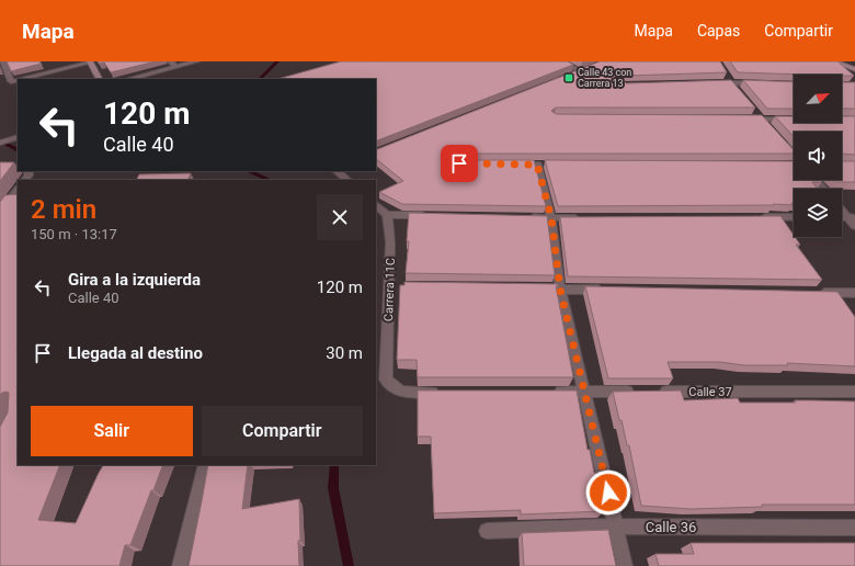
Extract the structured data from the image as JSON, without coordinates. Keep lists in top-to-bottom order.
{
  "streets": {
    "street": ["Carrera 11C", "Calle 37", "Calle 36"]
  },
  "places": {
    "transit": ["Calle 43 con Carrera 13"]
  },
  "north": "top right",
  "page": {
    "header": "Mapa",
    "nav": ["Mapa", "Capas", "Compartir"],
    "turn": ["120 m", "Calle 40"],
    "heading": ["2 min", "150 m · 13:17"],
    "list": [
      {
        "name": "Gira a la izquierda",
        "note": "Calle 40",
        "value": "120 m"
      },
      {
        "name": "Llegada al destino",
        "value": "30 m"
      }
    ],
    "buttons": ["Salir", "Compartir"]
  }
}
